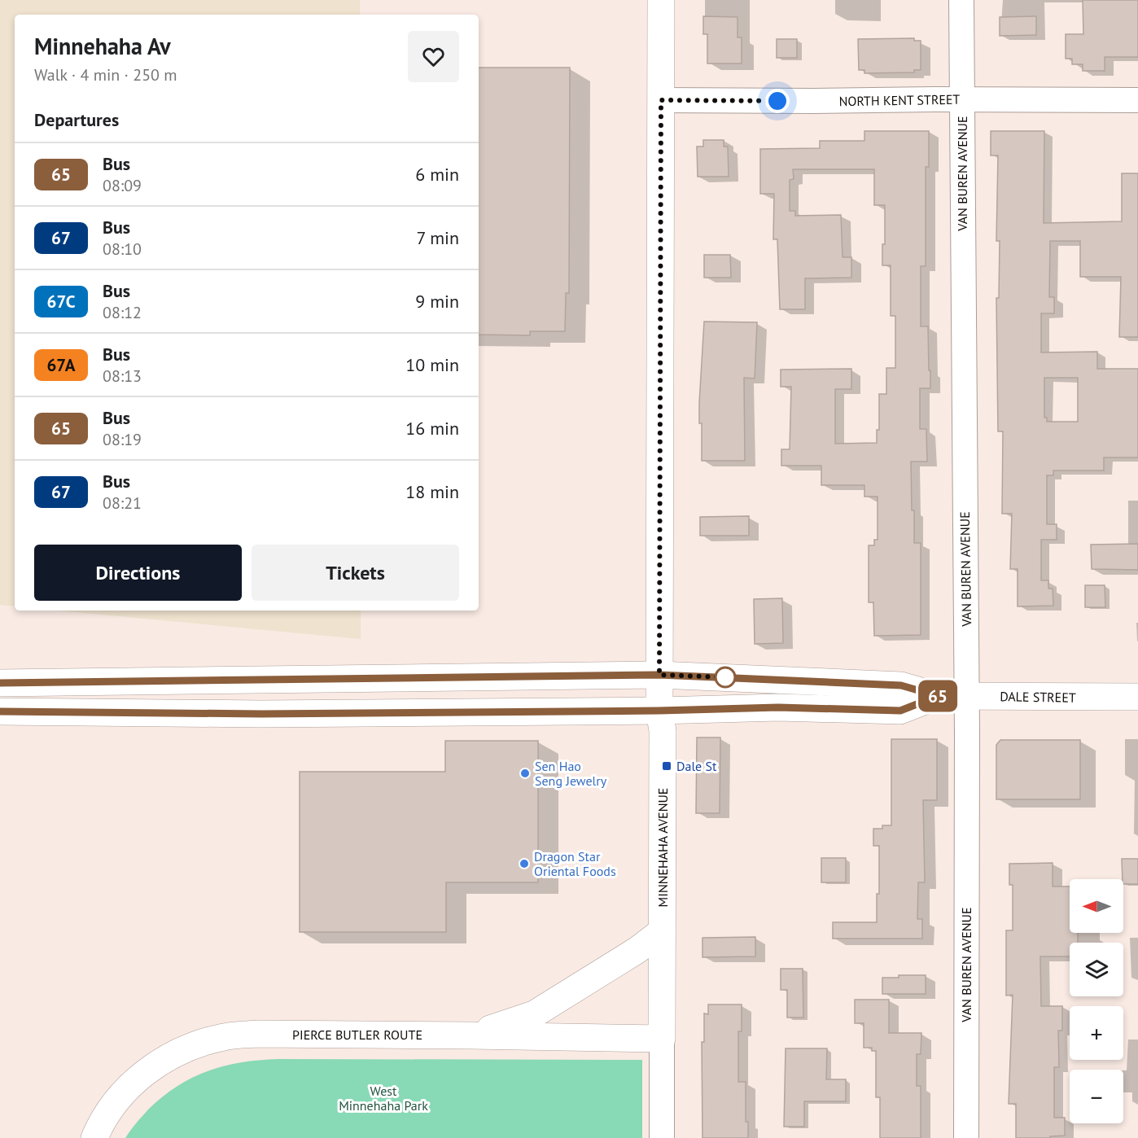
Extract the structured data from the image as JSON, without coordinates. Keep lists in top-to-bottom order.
{
  "streets": {
    "main road": ["DALE STREET", "MINNEHAHA AVENUE", "PIERCE BUTLER ROUTE"],
    "street": ["NORTH KENT STREET", "VAN BUREN AVENUE"]
  },
  "crossings": [
    ["NORTH KENT STREET", "VAN BUREN AVENUE"],
    ["NORTH KENT STREET", "MINNEHAHA AVENUE"],
    ["VAN BUREN AVENUE", "DALE STREET"],
    ["DALE STREET", "MINNEHAHA AVENUE"],
    ["MINNEHAHA AVENUE", "PIERCE BUTLER ROUTE"]
  ],
  "parks": ["West Minnehaha Park"],
  "places": {
    "transit": ["Dale St"],
    "other": ["Sen Hao Seng Jewelry", "Dragon Star Oriental Foods"]
  },
  "lines": ["bus line 65"],
  "north": "left",
  "page": {
    "on_map": "65",
    "heading": [
      ["Minnehaha Av", "Walk · 4 min · 250 m"],
      "Departures"
    ],
    "list": [
      {
        "mark": "65",
        "name": "Bus",
        "note": "08:09",
        "value": "6 min"
      },
      {
        "mark": "67",
        "name": "Bus",
        "note": "08:10",
        "value": "7 min"
      },
      {
        "mark": "67C",
        "name": "Bus",
        "note": "08:12",
        "value": "9 min"
      },
      {
        "mark": "67A",
        "name": "Bus",
        "note": "08:13",
        "value": "10 min"
      },
      {
        "mark": "65",
        "name": "Bus",
        "note": "08:19",
        "value": "16 min"
      },
      {
        "mark": "67",
        "name": "Bus",
        "note": "08:21",
        "value": "18 min"
      }
    ],
    "buttons": ["Directions", "Tickets"],
    "map_buttons": ["+", "−"]
  }
}
